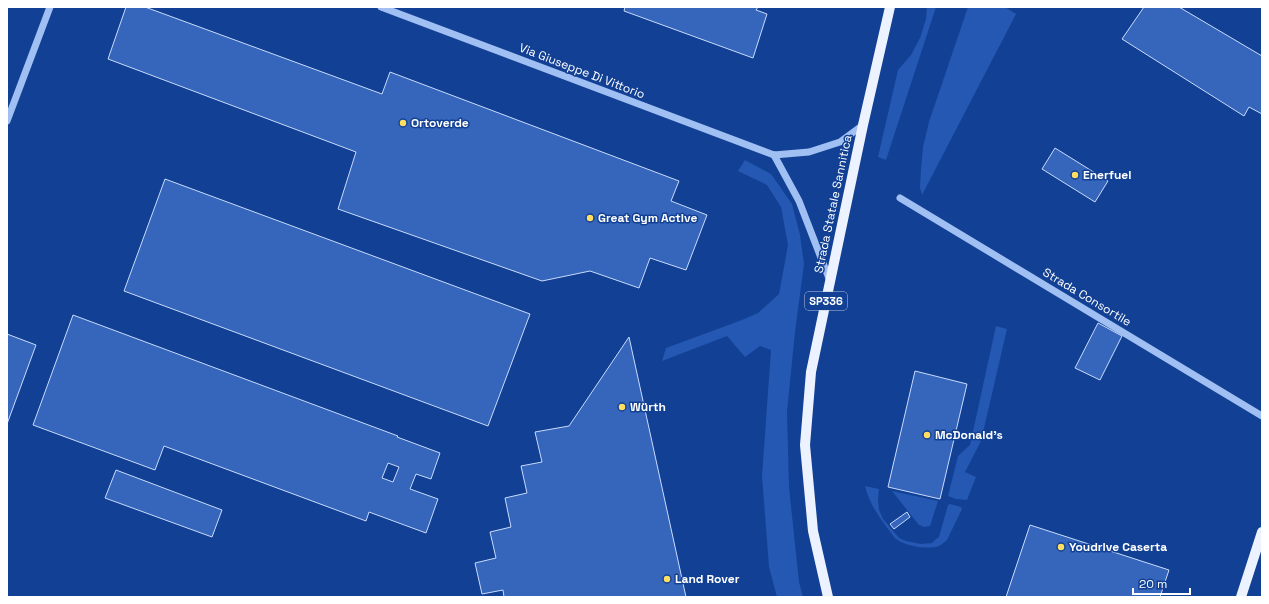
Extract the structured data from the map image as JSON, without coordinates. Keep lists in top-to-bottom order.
{
  "streets": {
    "main road": ["Strada Statale Sannitica", "SP336"],
    "street": ["Via Giuseppe Di Vittorio", "Strada Consortile"]
  },
  "crossings": [
    ["Via Giuseppe Di Vittorio", "Strada Statale Sannitica"]
  ],
  "places": [
    "Ortoverde",
    "Enerfuel",
    "Great Gym Active",
    "Würth",
    "McDonald's",
    "Youdrive Caserta",
    "Land Rover"
  ],
  "scale_bar": "20 m"
}
